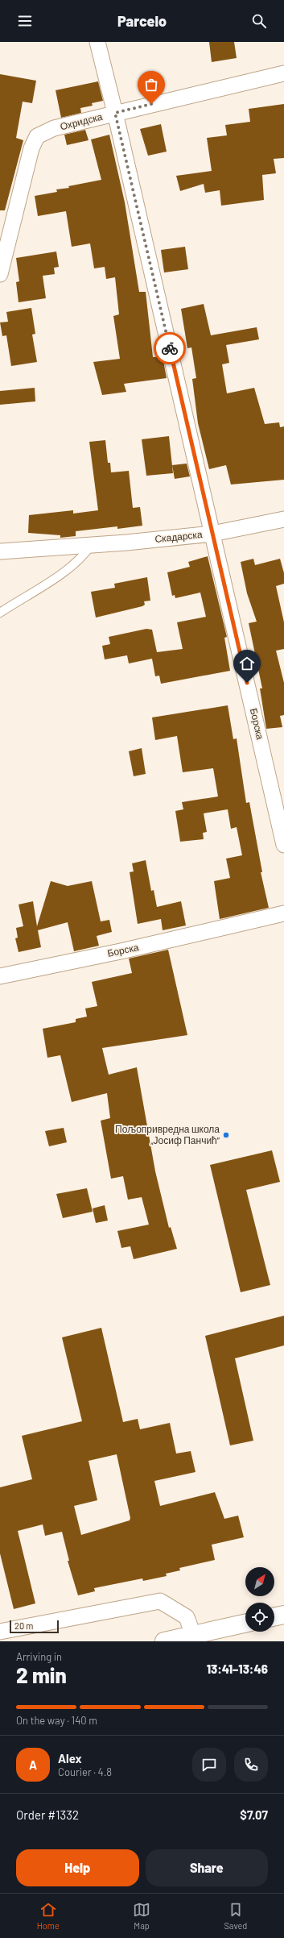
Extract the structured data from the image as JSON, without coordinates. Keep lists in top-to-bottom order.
{
  "streets": {
    "street": ["Охридска", "Скадарска", "Борска"]
  },
  "crossings": [
    ["Охридска", "Борска"],
    ["Скадарска", "Борска"]
  ],
  "places": ["Пољопривредна школа „Јосиф Панчић”"],
  "scale_bar": "20 m",
  "north": "top right",
  "page": {
    "header": "Parcelo",
    "scale": "20 m",
    "heading": ["2 min", "Arriving in", "13:41–13:46"],
    "panel": [
      "Alex",
      "Courier · 4.8",
      "Order #1332",
      "$7.07"
    ],
    "bar": "On the way · 140 m",
    "round": "A",
    "buttons": ["Help", "Share"],
    "tabs": ["Home", "Map", "Saved"]
  }
}
